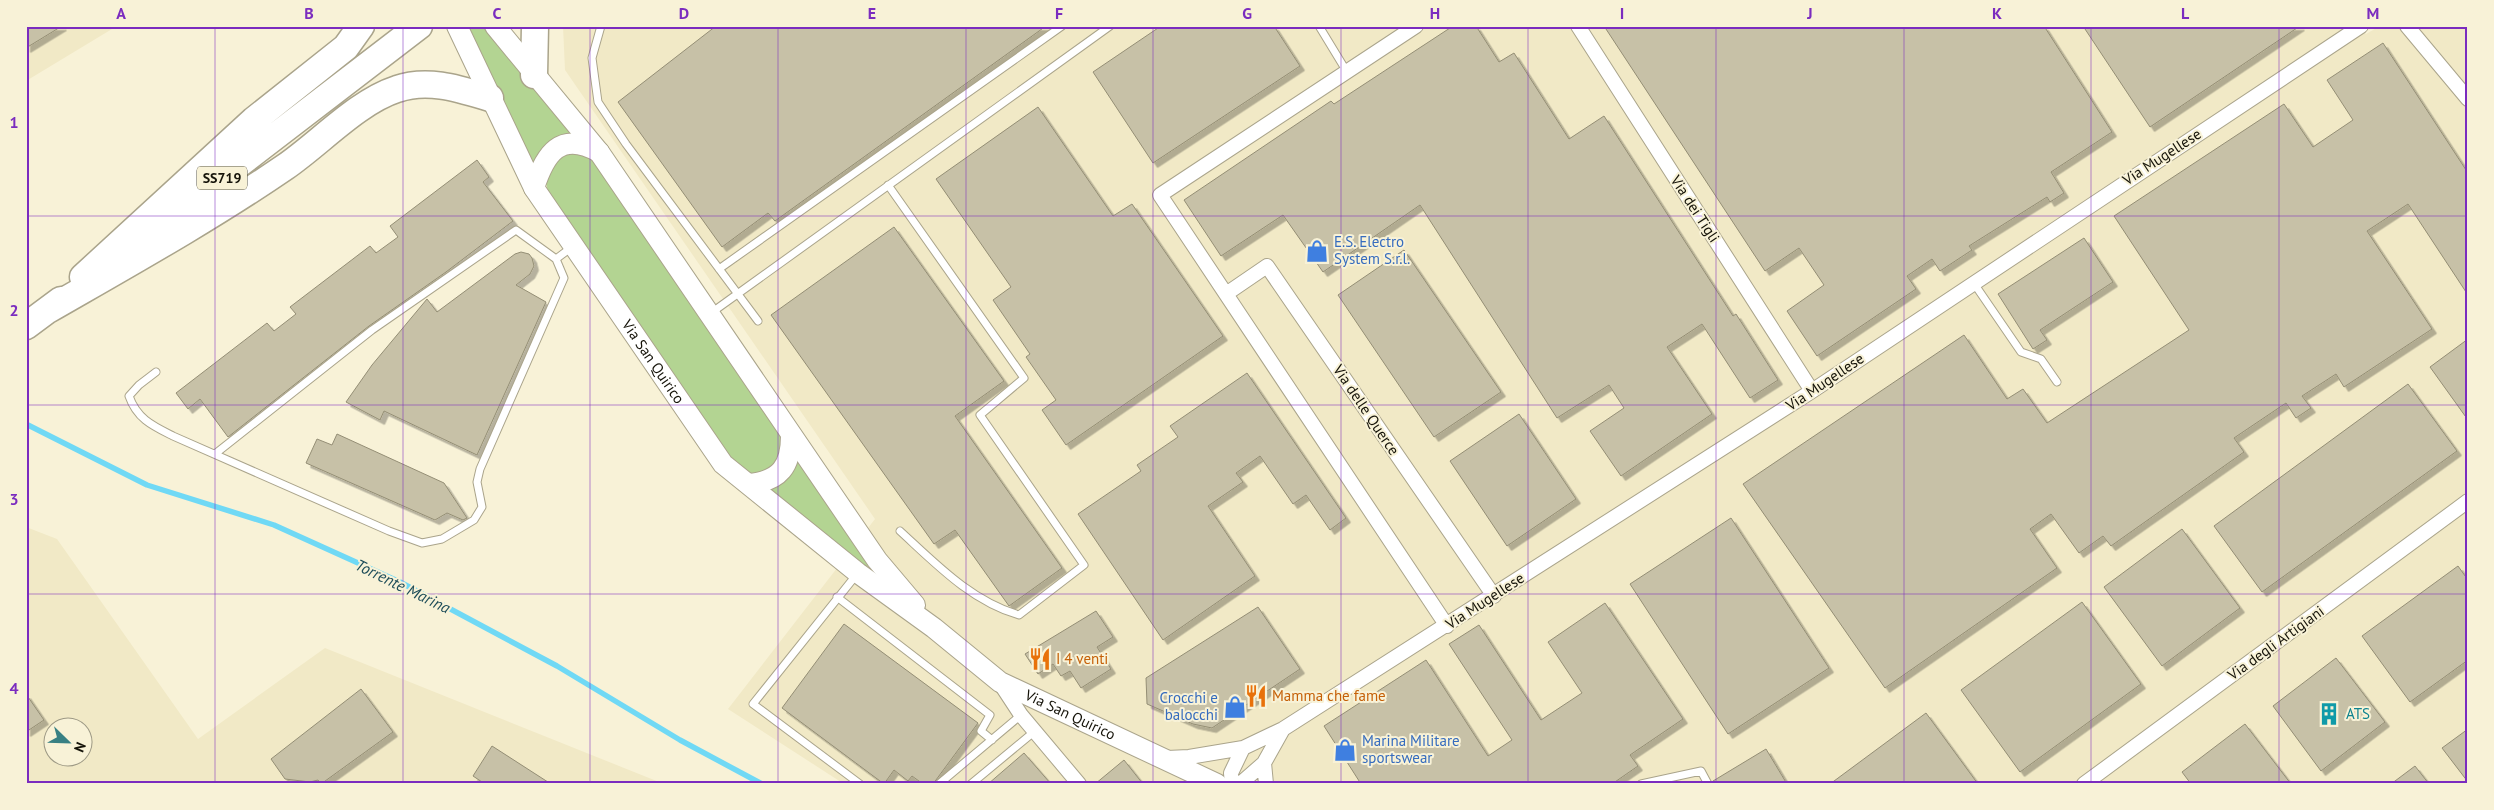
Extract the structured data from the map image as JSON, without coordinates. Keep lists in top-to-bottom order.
{
  "streets": {
    "highway": ["SS719"],
    "street": [
      "Via Mugellese",
      "Via dei Tigli",
      "Via San Quirico",
      "Via delle Querce",
      "Via degli Artigiani"
    ]
  },
  "crossings": [
    ["Via Mugellese", "Via dei Tigli"],
    ["Via Mugellese", "Via San Quirico"],
    ["Via Mugellese", "Via delle Querce"]
  ],
  "water": ["Torrente Marina"],
  "places": {
    "shop": ["E.S. Electro System S.r.l.", "Crocchi e balocchi", "Marina Militare sportswear"],
    "restaurant": ["I 4 venti", "Mamma che fame"],
    "building": ["ATS"]
  },
  "north": "bottom right",
  "grid": {
    "columns": [
      "A",
      "B",
      "C",
      "D",
      "E",
      "F",
      "G",
      "H",
      "I",
      "J",
      "K",
      "L",
      "M"
    ],
    "rows": [
      "1",
      "2",
      "3",
      "4"
    ]
  }
}
